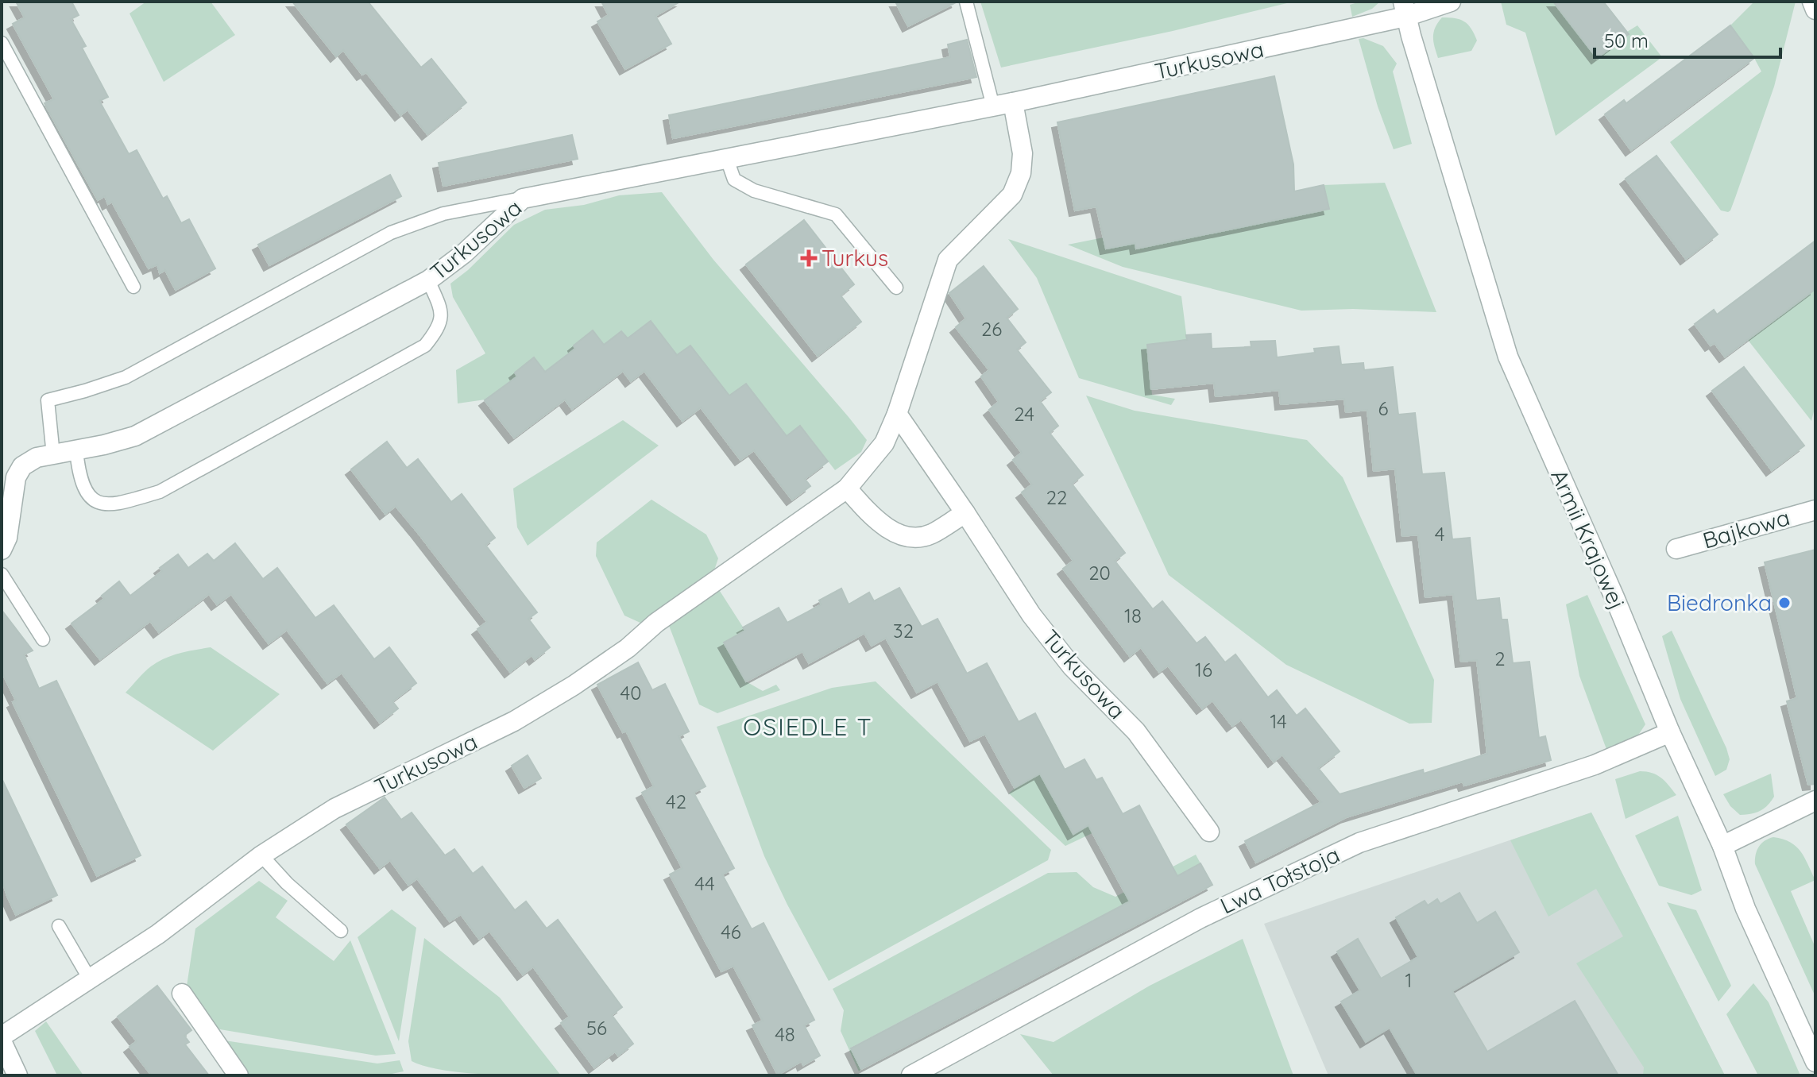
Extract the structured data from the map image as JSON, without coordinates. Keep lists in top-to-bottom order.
{
  "streets": {
    "street": [
      "Turkusowa",
      "Bajkowa",
      "Armii Krajowej",
      "Lwa Tołstoja"
    ]
  },
  "crossings": [
    ["Turkusowa", "Armii Krajowej"],
    ["Armii Krajowej", "Lwa Tołstoja"]
  ],
  "districts": ["OSIEDLE T"],
  "places": {
    "health": ["Turkus"],
    "other": ["Biedronka"]
  },
  "house_numbers": [
    "26",
    "6",
    "24",
    "22",
    "4",
    "20",
    "18",
    "32",
    "2",
    "16",
    "40",
    "14",
    "42",
    "44",
    "46",
    "1",
    "56",
    "48"
  ],
  "scale_bar": "50 m"
}
